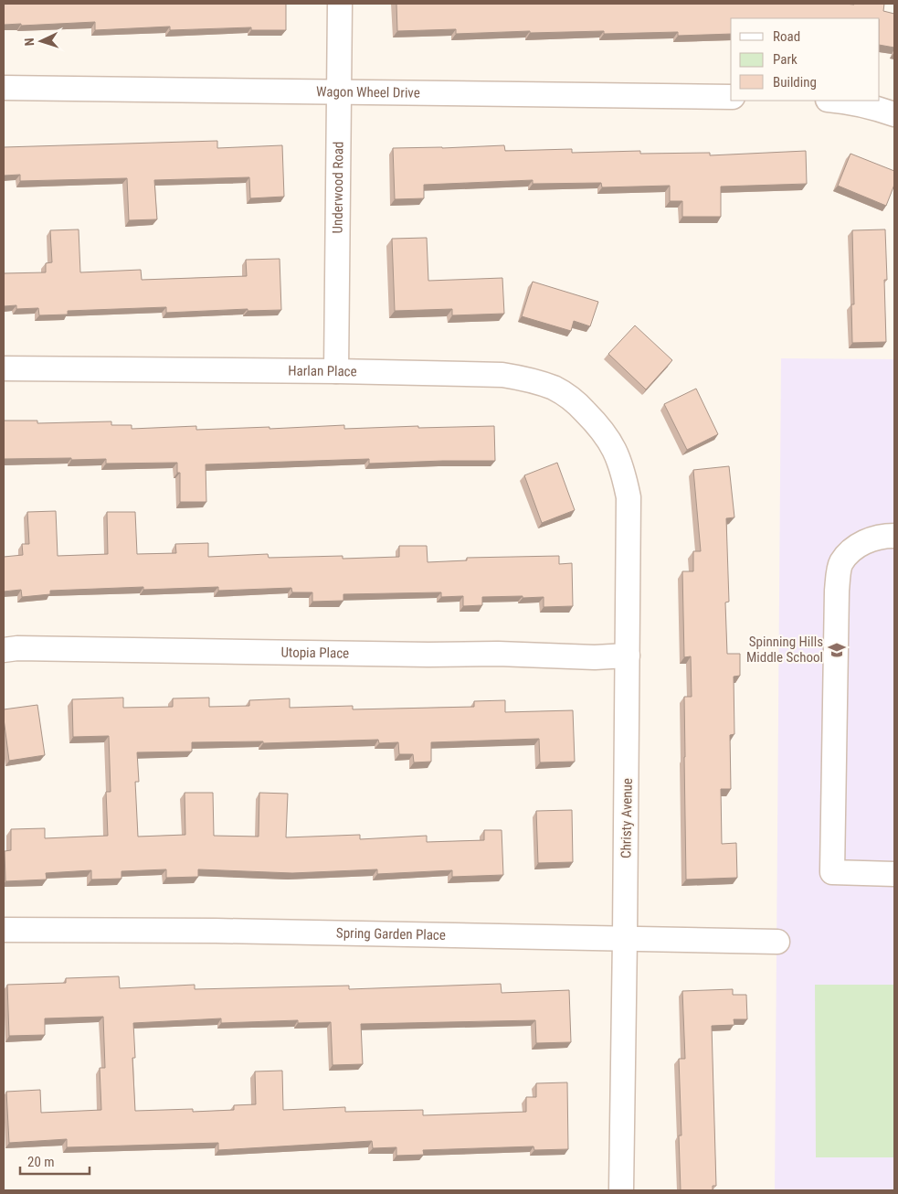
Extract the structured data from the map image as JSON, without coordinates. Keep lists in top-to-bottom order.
{
  "streets": {
    "street": [
      "Wagon Wheel Drive",
      "Underwood Road",
      "Harlan Place",
      "Utopia Place",
      "Christy Avenue",
      "Spring Garden Place"
    ]
  },
  "crossings": [
    ["Wagon Wheel Drive", "Underwood Road"],
    ["Underwood Road", "Harlan Place"],
    ["Harlan Place", "Christy Avenue"],
    ["Utopia Place", "Christy Avenue"],
    ["Christy Avenue", "Spring Garden Place"]
  ],
  "places": {
    "school or university": ["Spinning Hills Middle School"]
  },
  "legend": ["Road", "Park", "Building"],
  "scale_bar": "20 m",
  "north": "left"
}
